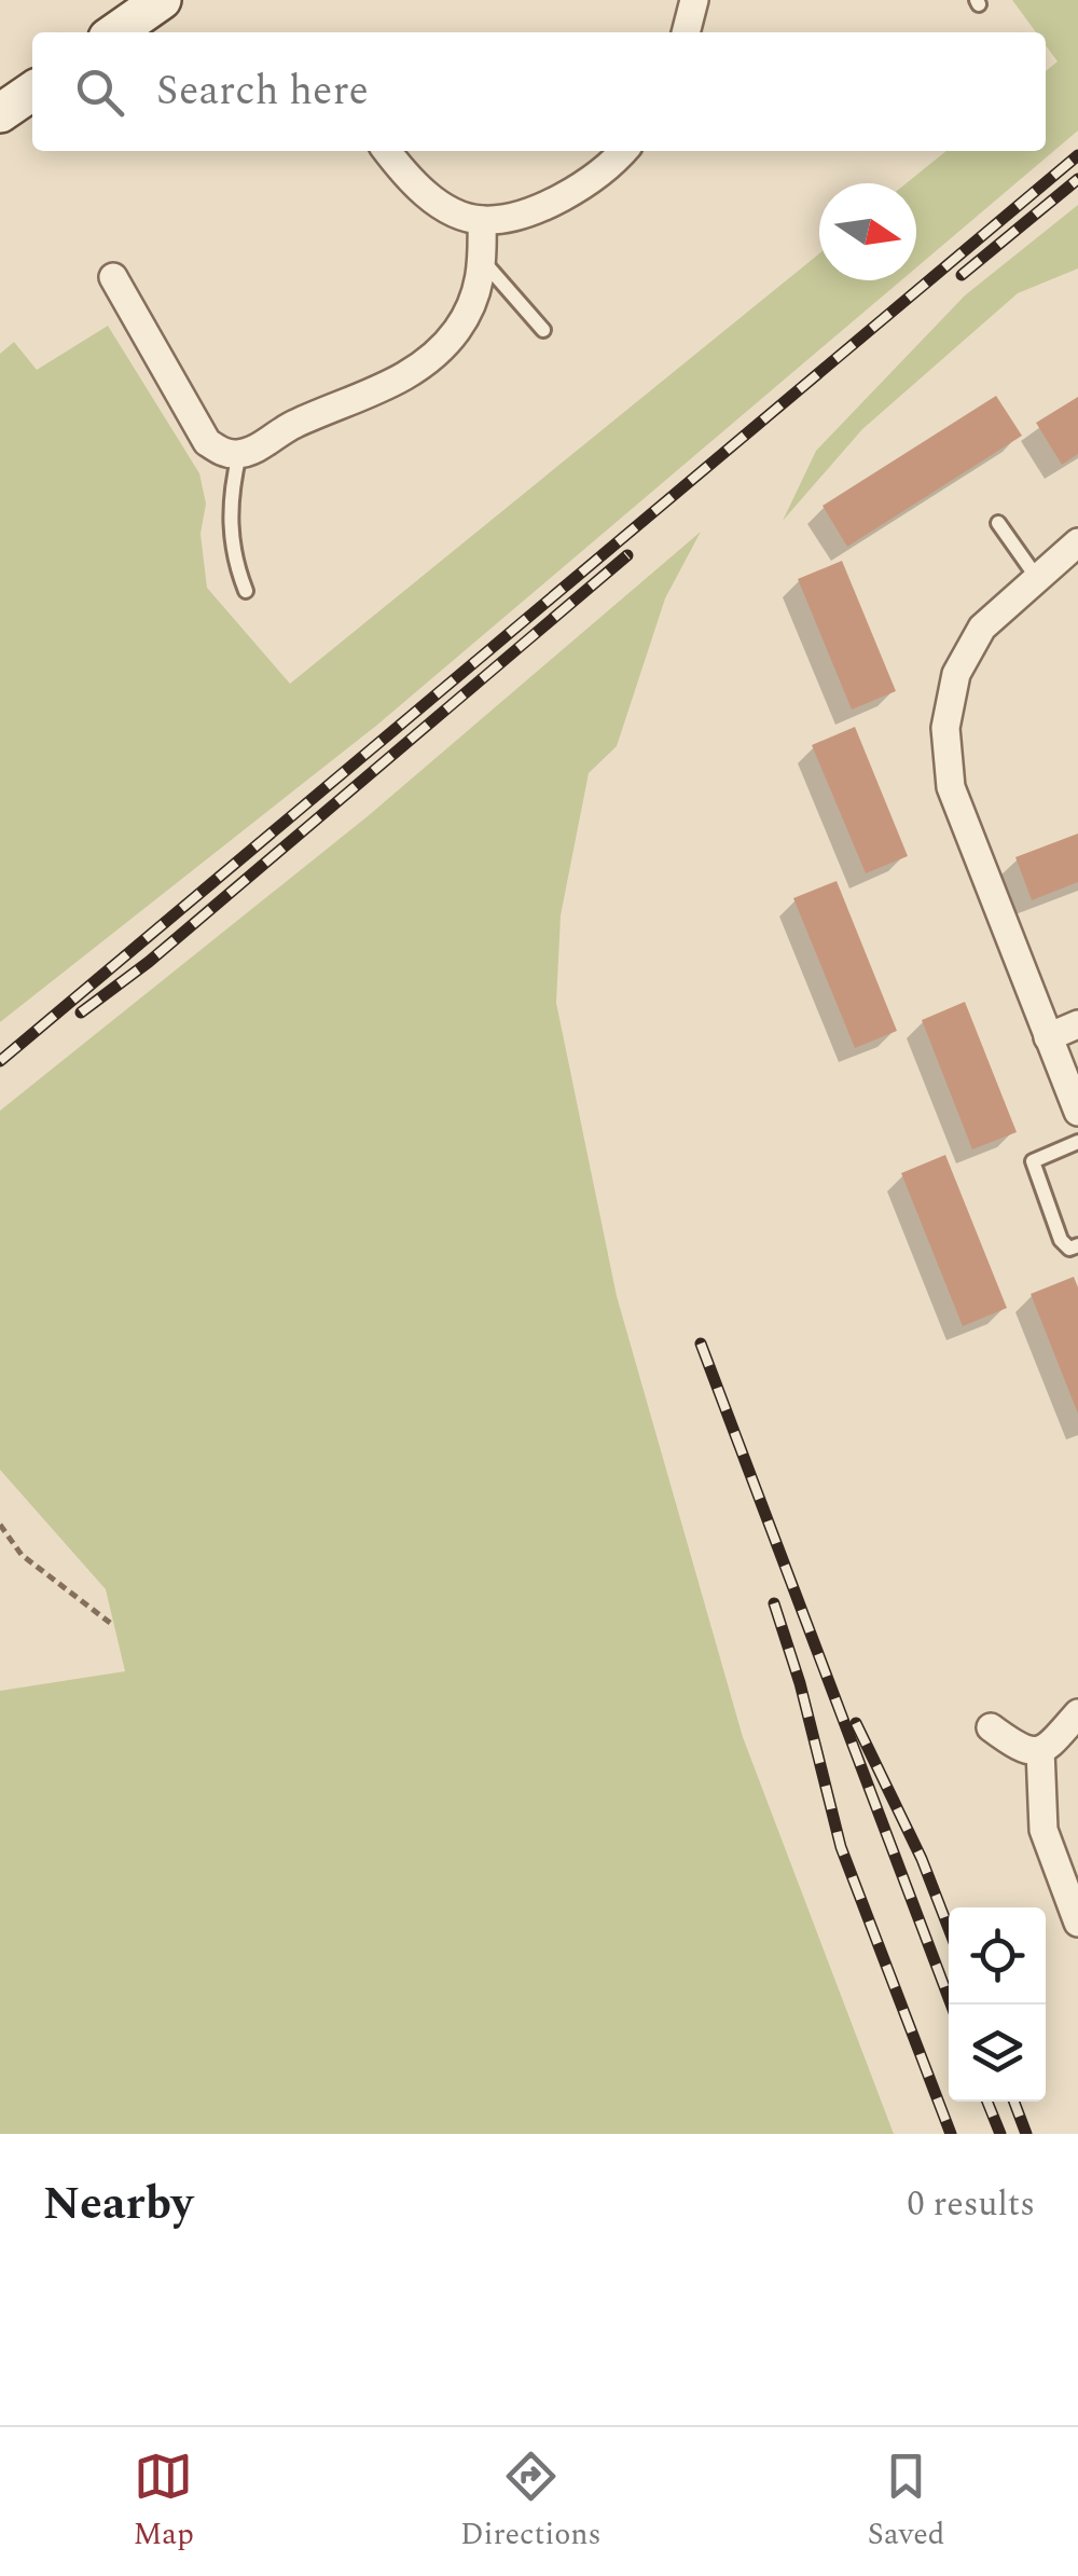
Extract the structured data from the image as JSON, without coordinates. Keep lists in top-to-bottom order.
{
  "north": "right",
  "page": {
    "search": "Search here",
    "heading": ["Nearby", "0 results"],
    "nav": ["Map", "Directions", "Saved"]
  }
}
